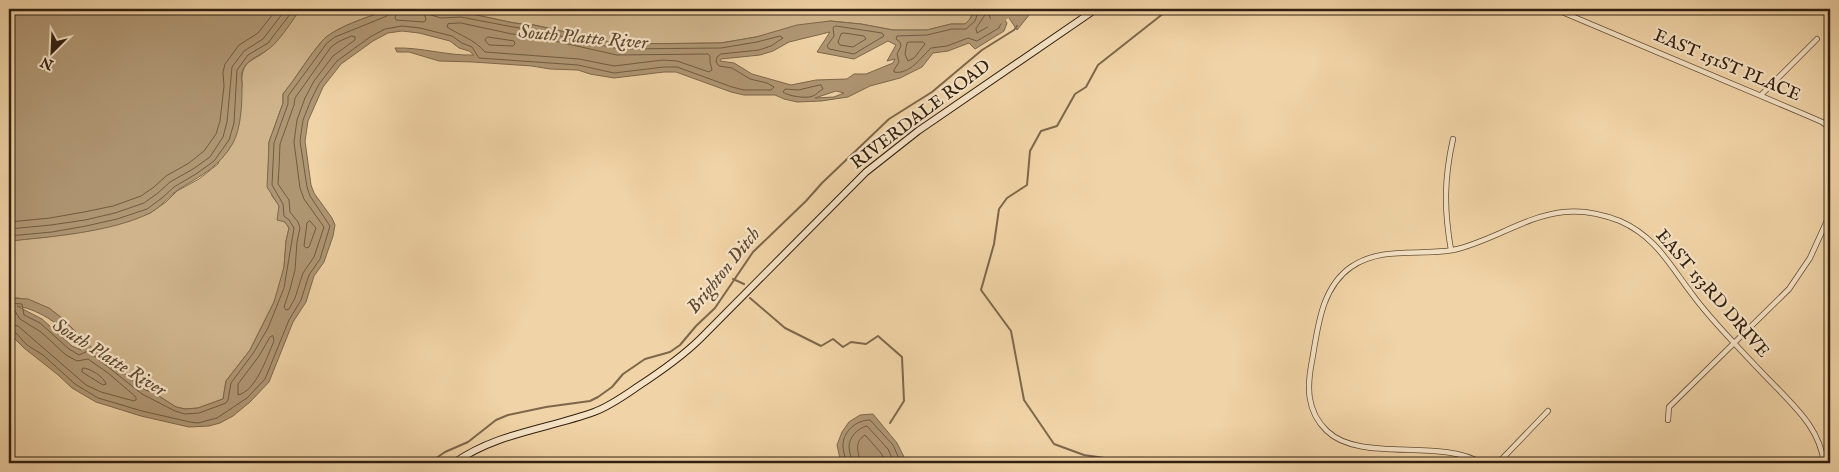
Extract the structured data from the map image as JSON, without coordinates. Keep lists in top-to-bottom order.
{
  "streets": {
    "street": ["EAST 151ST PLACE", "RIVERDALE ROAD", "EAST 153RD DRIVE"]
  },
  "water": ["South Platte River", "Brighton Ditch"],
  "north": "bottom left"
}
